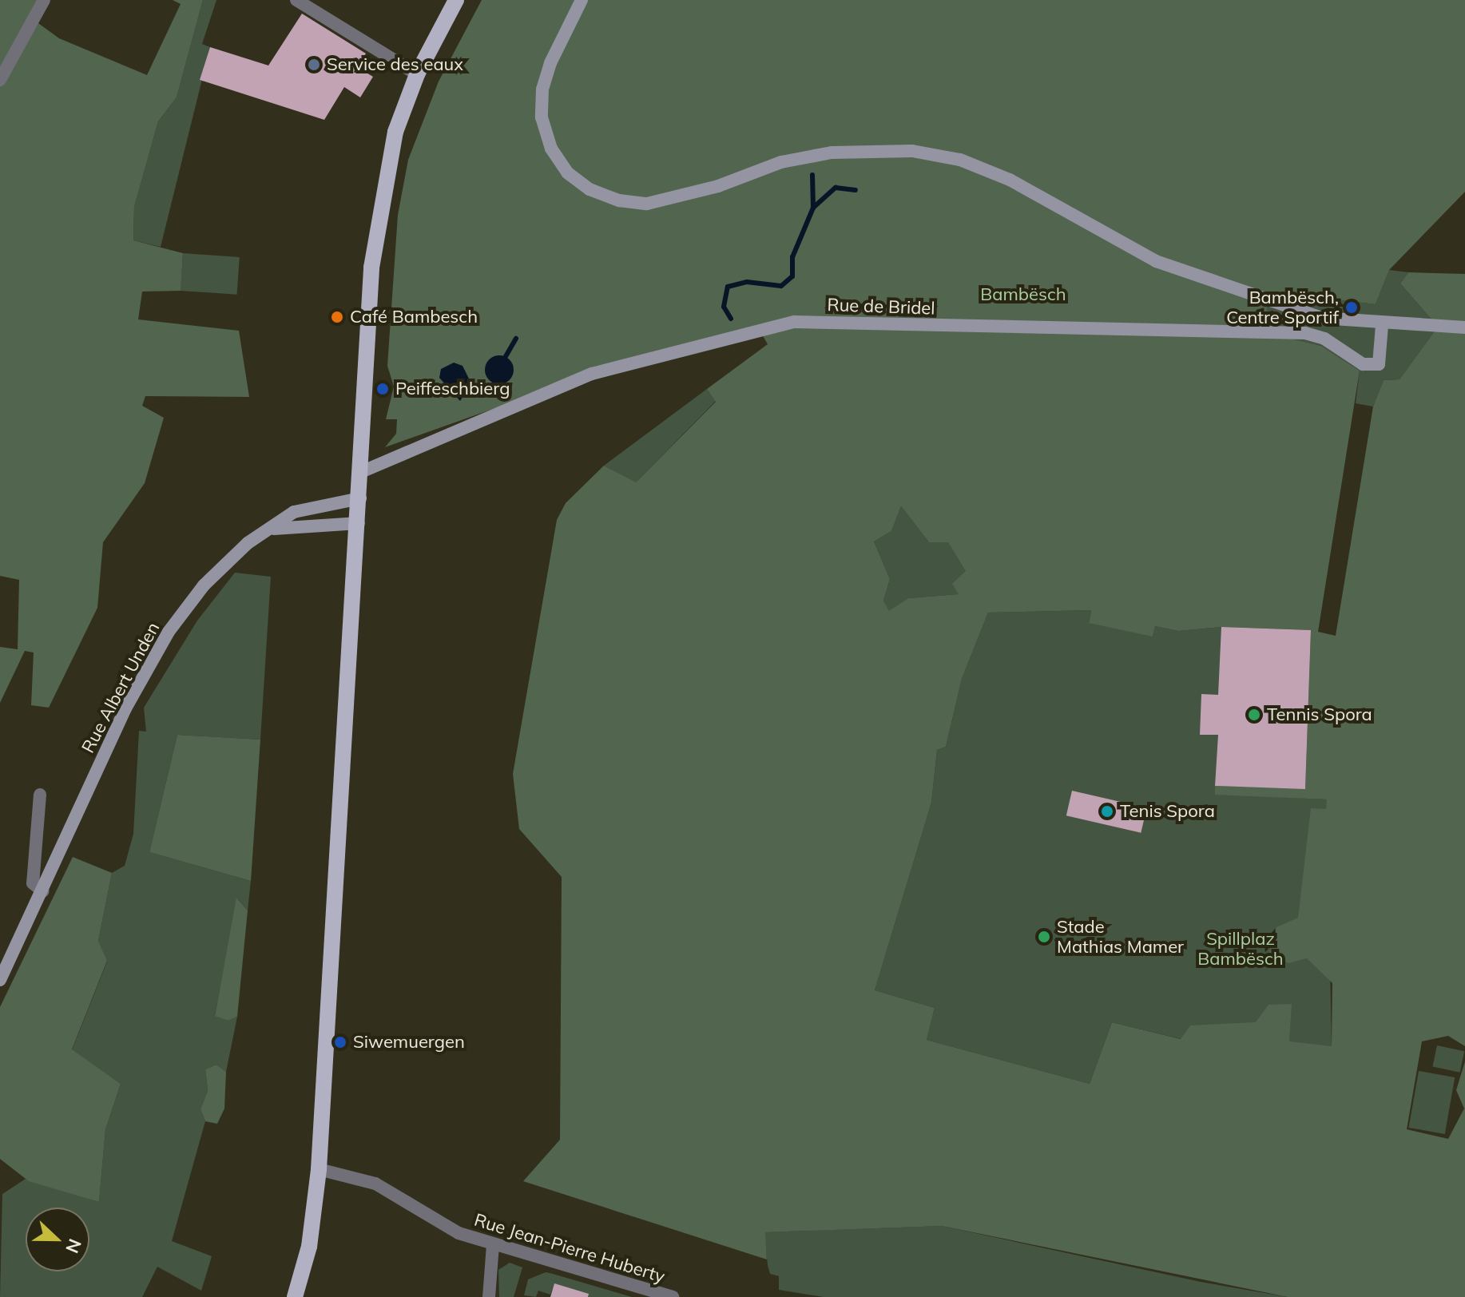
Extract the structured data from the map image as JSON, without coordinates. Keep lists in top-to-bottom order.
{
  "streets": {
    "main road": ["Rue de Bridel", "Rue Albert Unden"],
    "street": ["Rue Jean-Pierre Huberty"]
  },
  "parks": ["Bambësch", "Spillplaz Bambësch"],
  "places": [
    "Service des eaux",
    "Bambësch, Centre Sportif",
    "Café Bambesch",
    "Peiffeschbierg",
    "Tennis Spora",
    "Tenis Spora",
    "Stade Mathias Mamer",
    "Siwemuergen"
  ],
  "north": "right"
}
